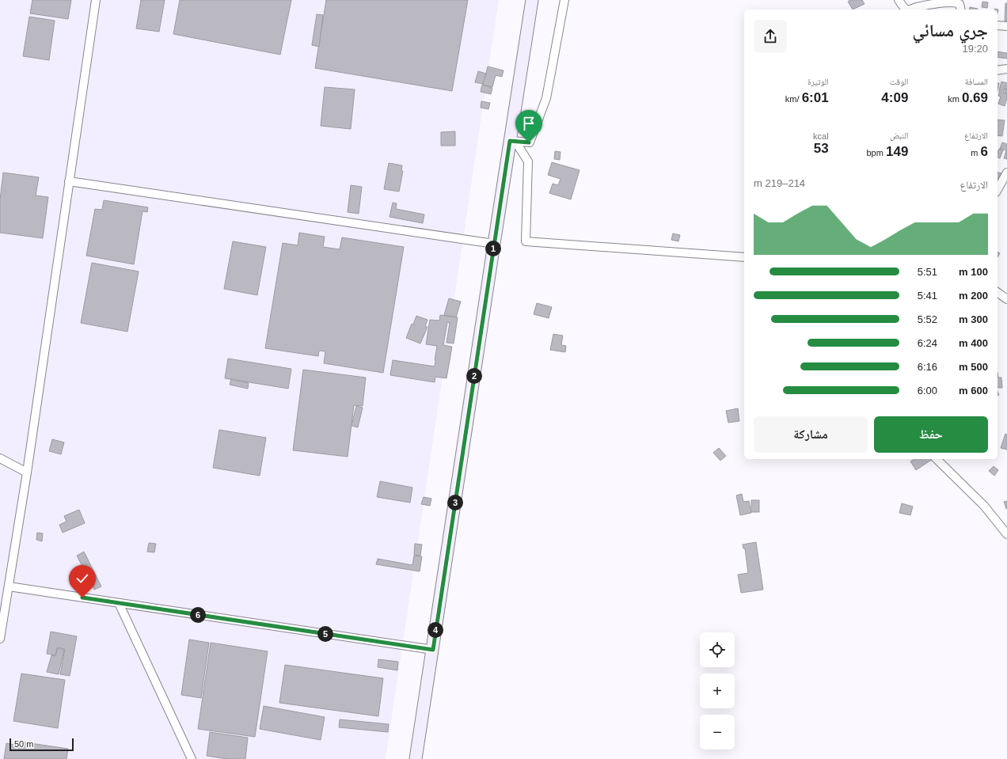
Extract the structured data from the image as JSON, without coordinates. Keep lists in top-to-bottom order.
{
  "scale_bar": "50 m",
  "page": {
    "heading": ["جري مسائي", "19:20"],
    "stats": [
      ["المسافة", "0.69 km"],
      ["الوقت", "4:09"],
      ["الوتيرة", "6:01 /km"],
      ["الارتفاع", "6 m"],
      ["النبض", "149 bpm"],
      ["kcal", "53"]
    ],
    "chart": ["الارتفاع", "214–219 m"],
    "pins": [
      "1",
      "2",
      "3",
      "6",
      "4",
      "5"
    ],
    "list": [
      {
        "name": "100 m",
        "note": "5:51"
      },
      {
        "name": "200 m",
        "note": "5:41"
      },
      {
        "name": "300 m",
        "note": "5:52"
      },
      {
        "name": "400 m",
        "note": "6:24"
      },
      {
        "name": "500 m",
        "note": "6:16"
      },
      {
        "name": "600 m",
        "note": "6:00"
      }
    ],
    "buttons": ["حفظ", "مشاركة"],
    "map_buttons": ["+", "−"],
    "scale": "50 m"
  }
}
